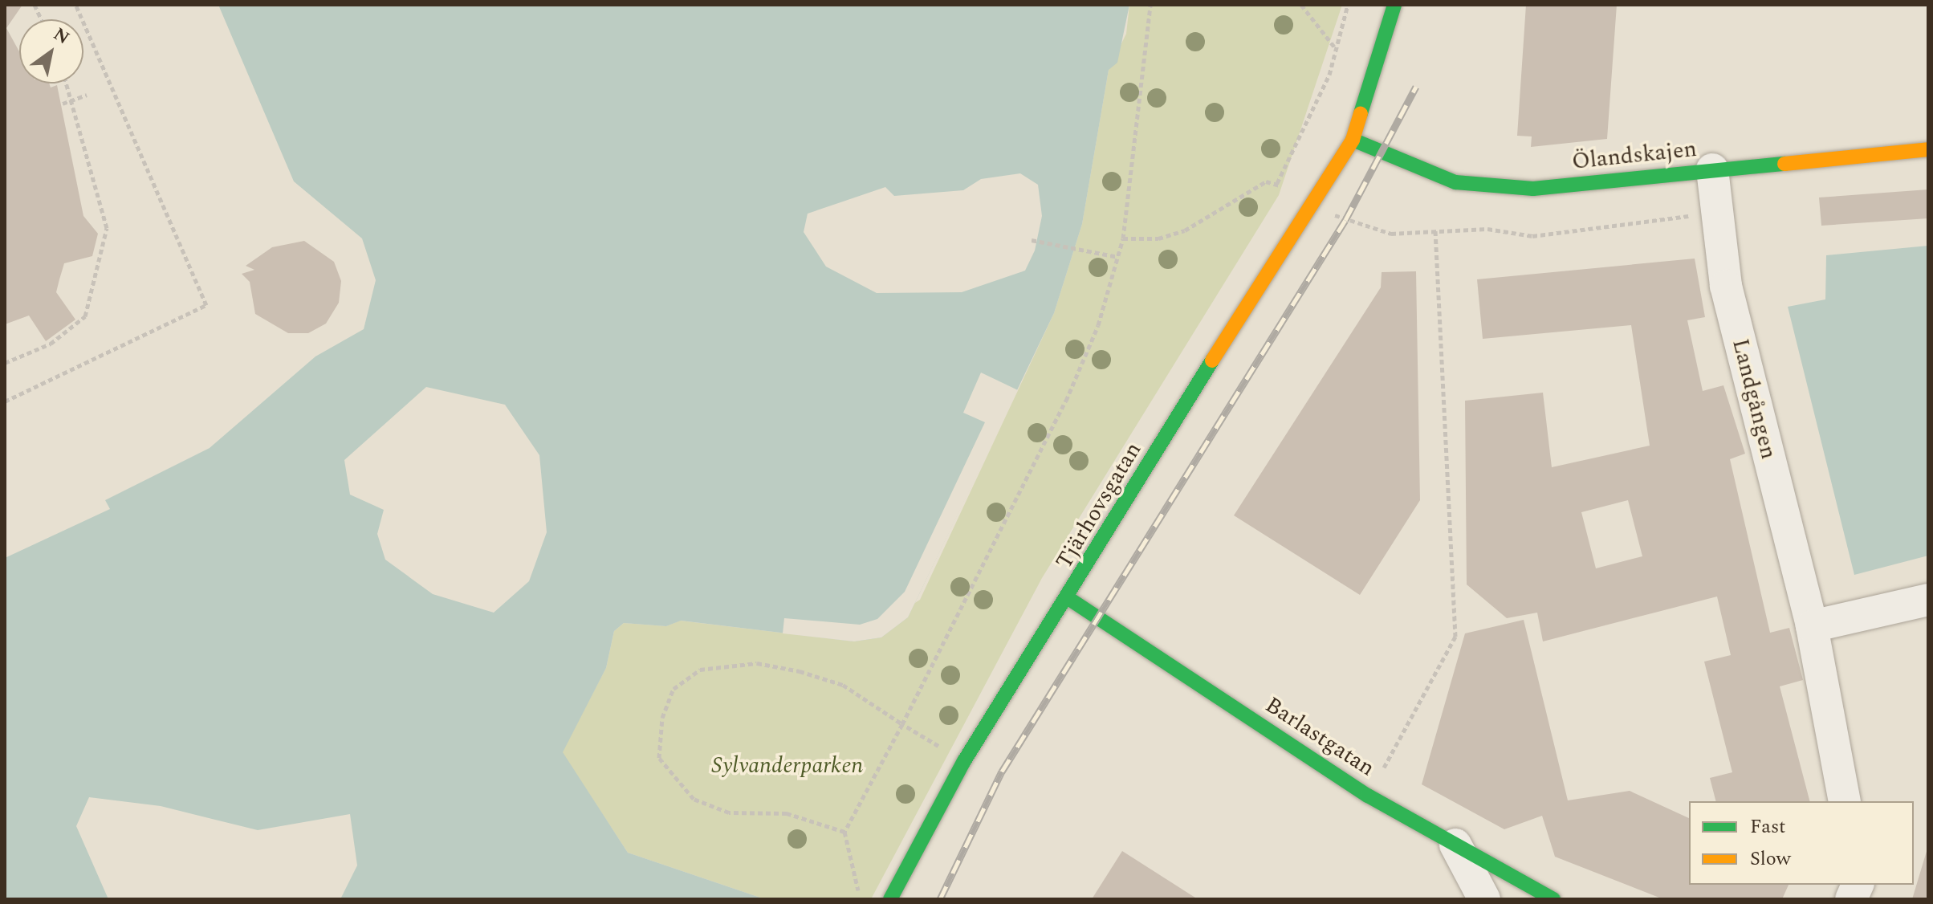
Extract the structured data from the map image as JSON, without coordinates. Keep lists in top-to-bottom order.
{
  "streets": {
    "street": [
      "Ölandskajen",
      "Landgången",
      "Tjärhovsgatan",
      "Barlastgatan"
    ]
  },
  "crossings": [
    ["Ölandskajen", "Landgången"],
    ["Ölandskajen", "Tjärhovsgatan"],
    ["Tjärhovsgatan", "Barlastgatan"]
  ],
  "parks": ["Sylvanderparken"],
  "legend": ["Fast", "Slow"],
  "north": "top right"
}
